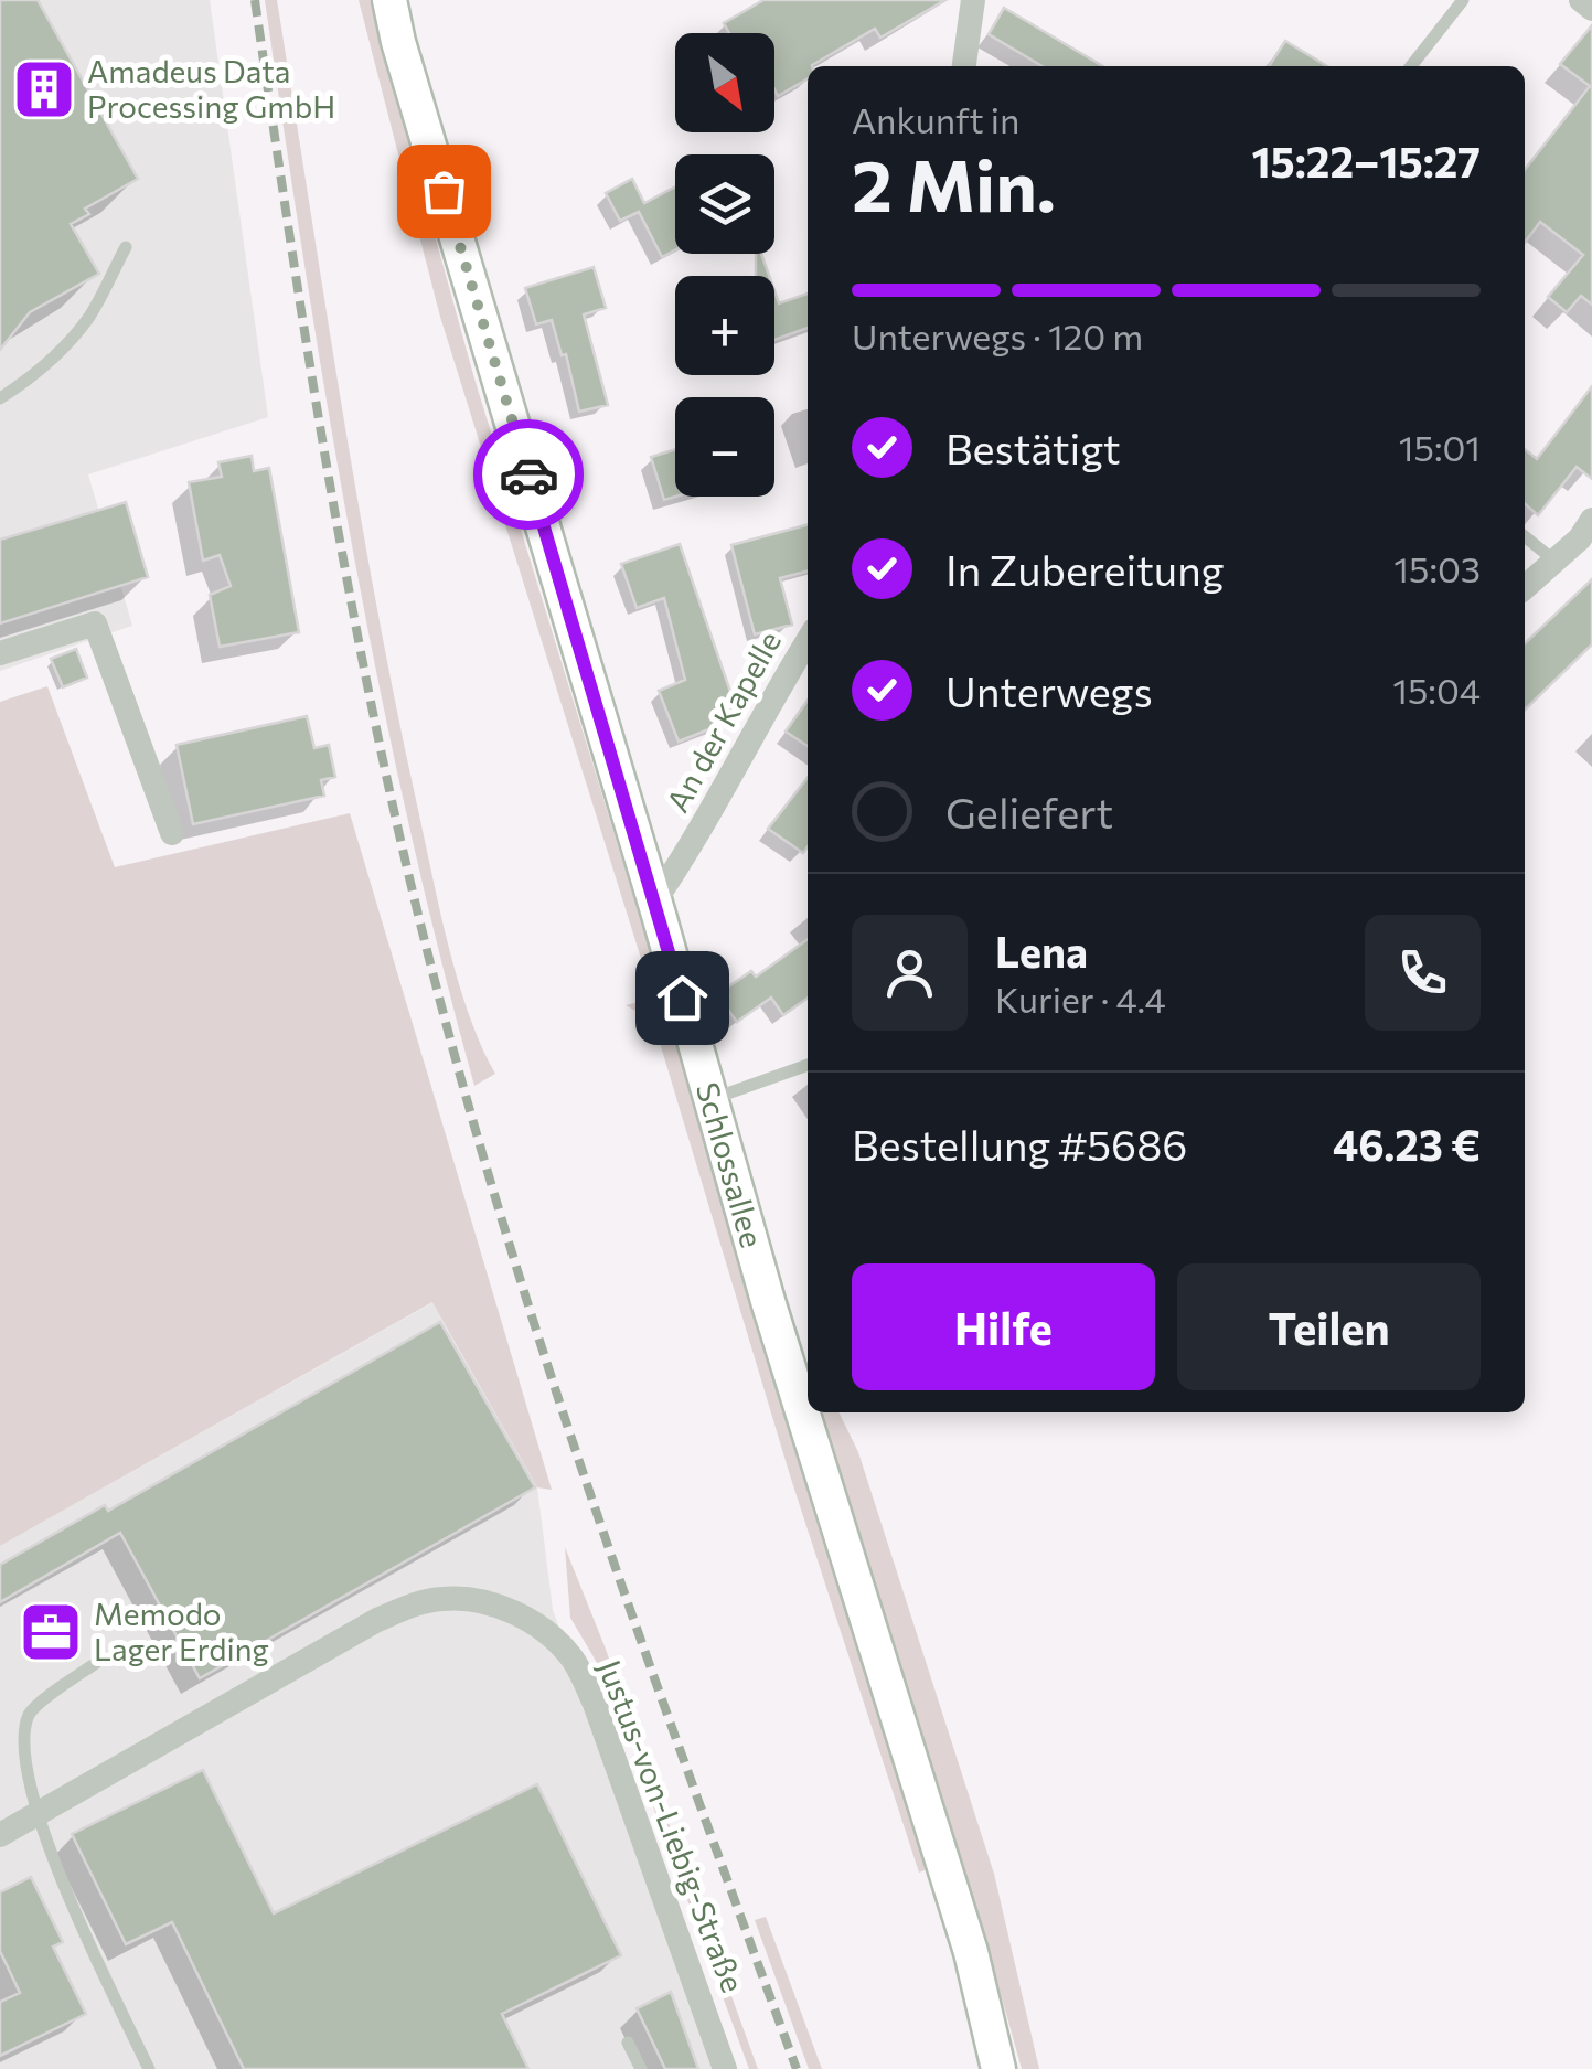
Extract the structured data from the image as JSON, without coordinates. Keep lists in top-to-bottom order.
{
  "streets": {
    "main road": ["Schlossallee"],
    "street": ["An der Kapelle", "Justus-von-Liebig-Straße"]
  },
  "crossings": [
    ["An der Kapelle", "Schlossallee"]
  ],
  "places": {
    "building": ["Amadeus Data Processing GmbH"],
    "office": ["Memodo Lager Erding"]
  },
  "north": "bottom right",
  "page": {
    "map_buttons": ["+", "−"],
    "heading": ["2 Min.", "Ankunft in", "15:22–15:27"],
    "panel": [
      "Lena",
      "Kurier · 4.4",
      "Bestellung #5686",
      "46.23 €"
    ],
    "bar": "Unterwegs · 120 m",
    "list": [
      ["Bestätigt", "15:01"],
      ["In Zubereitung", "15:03"],
      ["Unterwegs", "15:04"],
      "Geliefert"
    ],
    "buttons": ["Hilfe", "Teilen"]
  }
}
